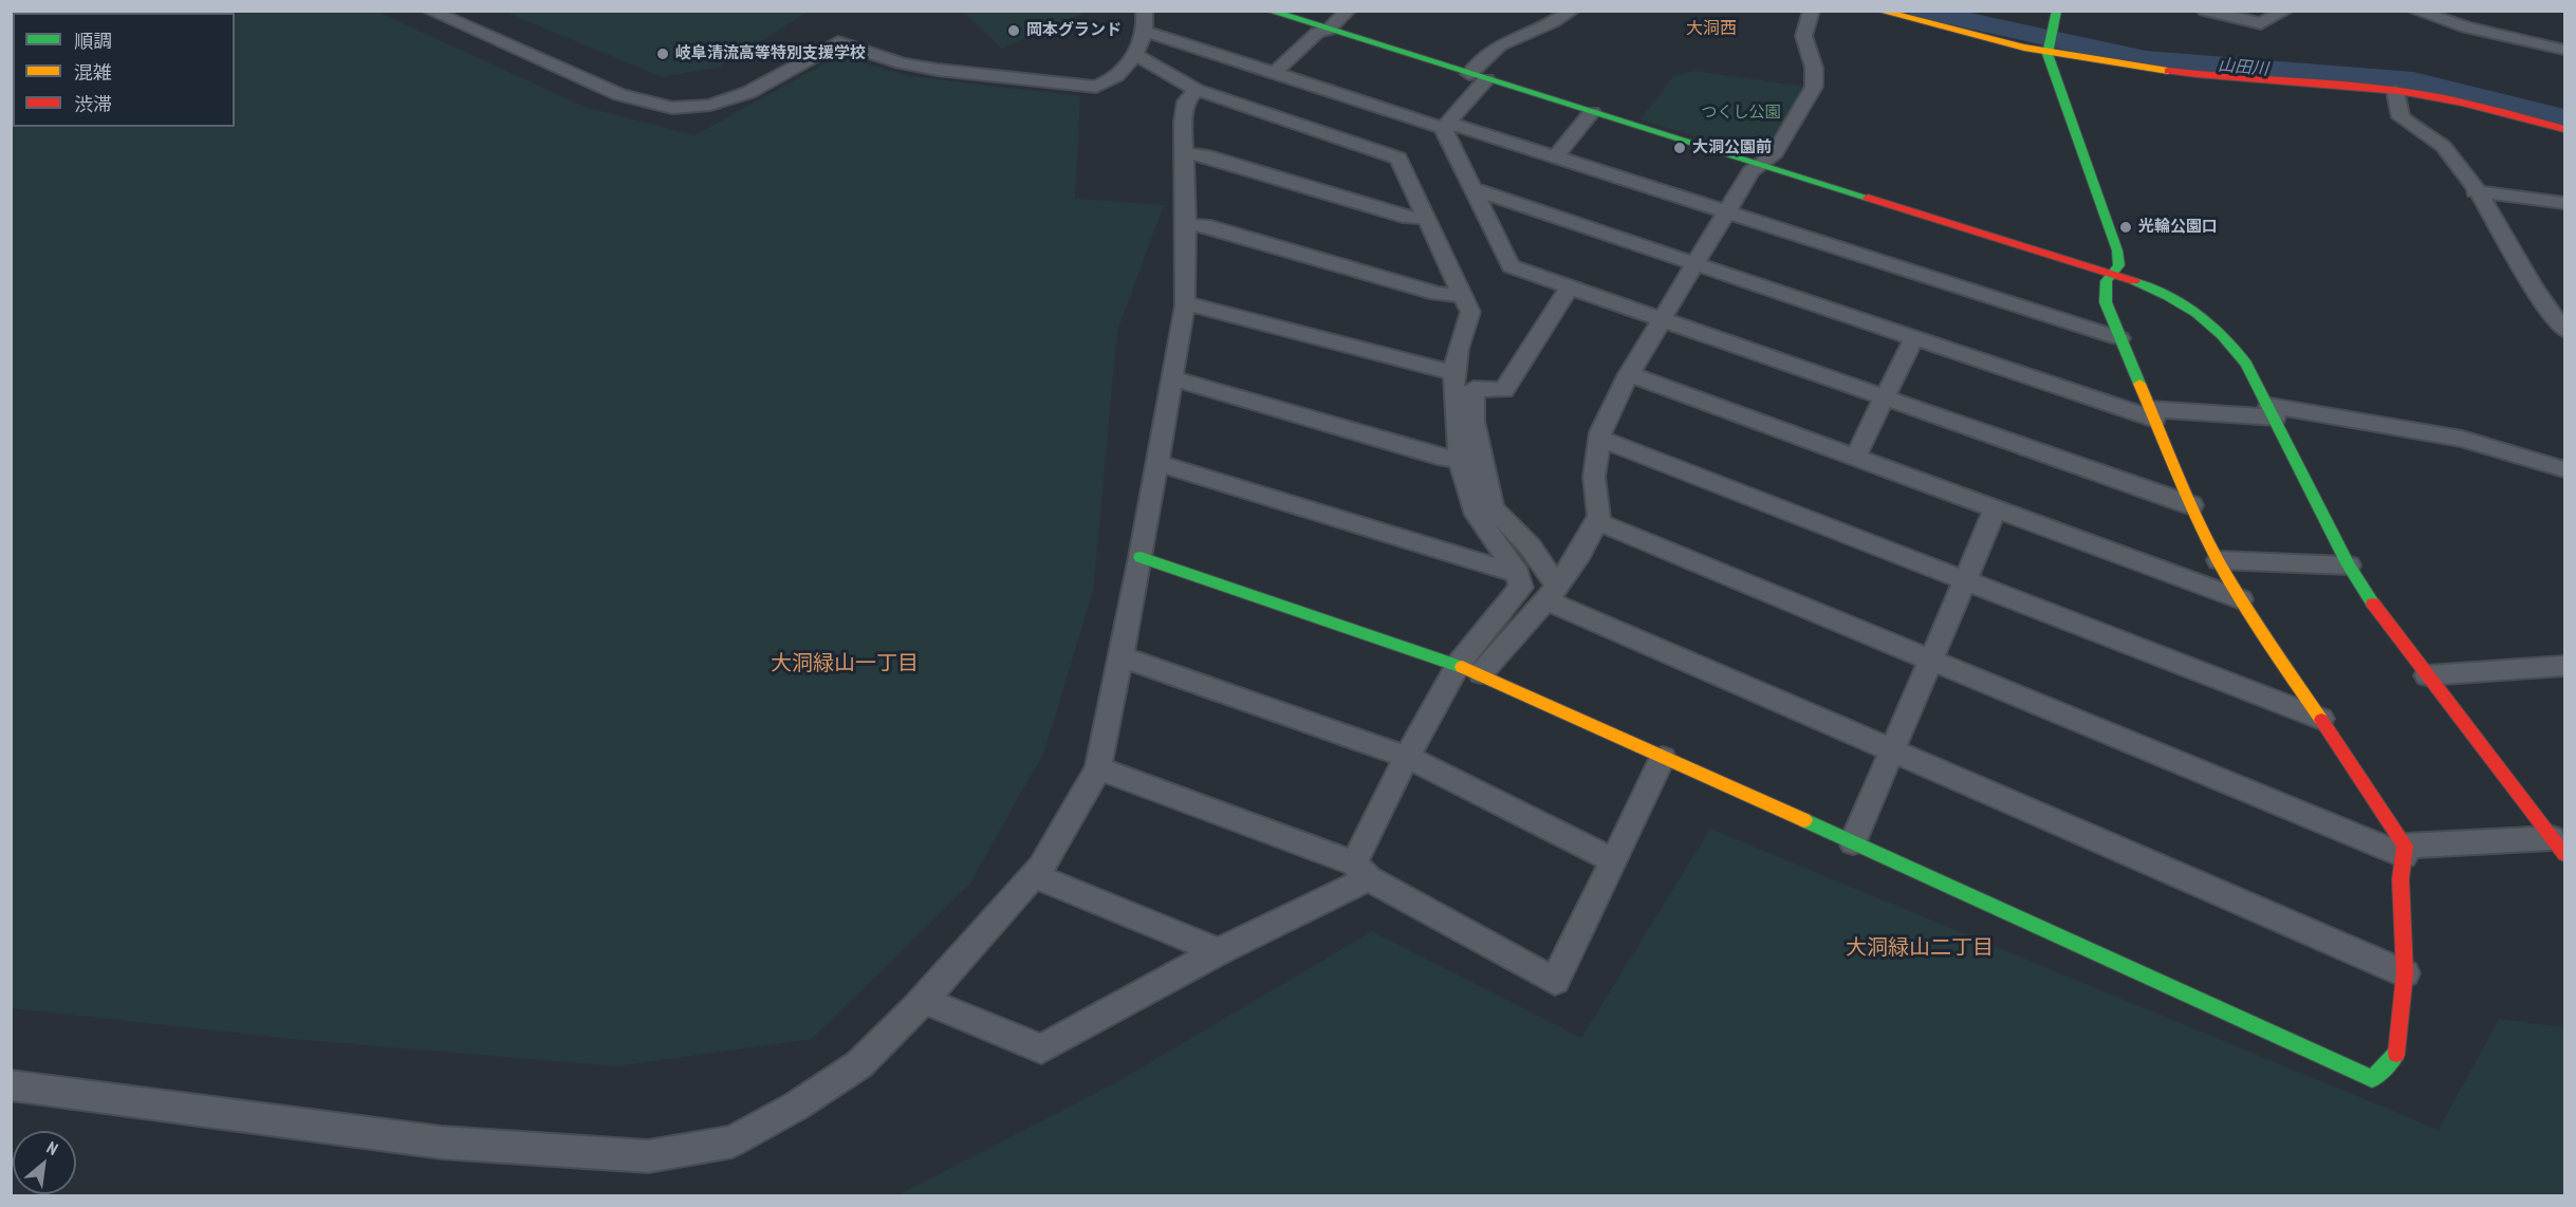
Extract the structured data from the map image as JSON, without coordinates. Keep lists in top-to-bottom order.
{
  "districts": ["大洞西", "大洞緑山一丁目", "大洞緑山二丁目"],
  "water": ["山田川"],
  "parks": ["つくし公園"],
  "places": [
    "岡本グランド",
    "岐阜清流高等特別支援学校",
    "大洞公園前",
    "光輪公園口"
  ],
  "legend": ["順調", "混雑", "渋滞"],
  "north": "top right"
}
